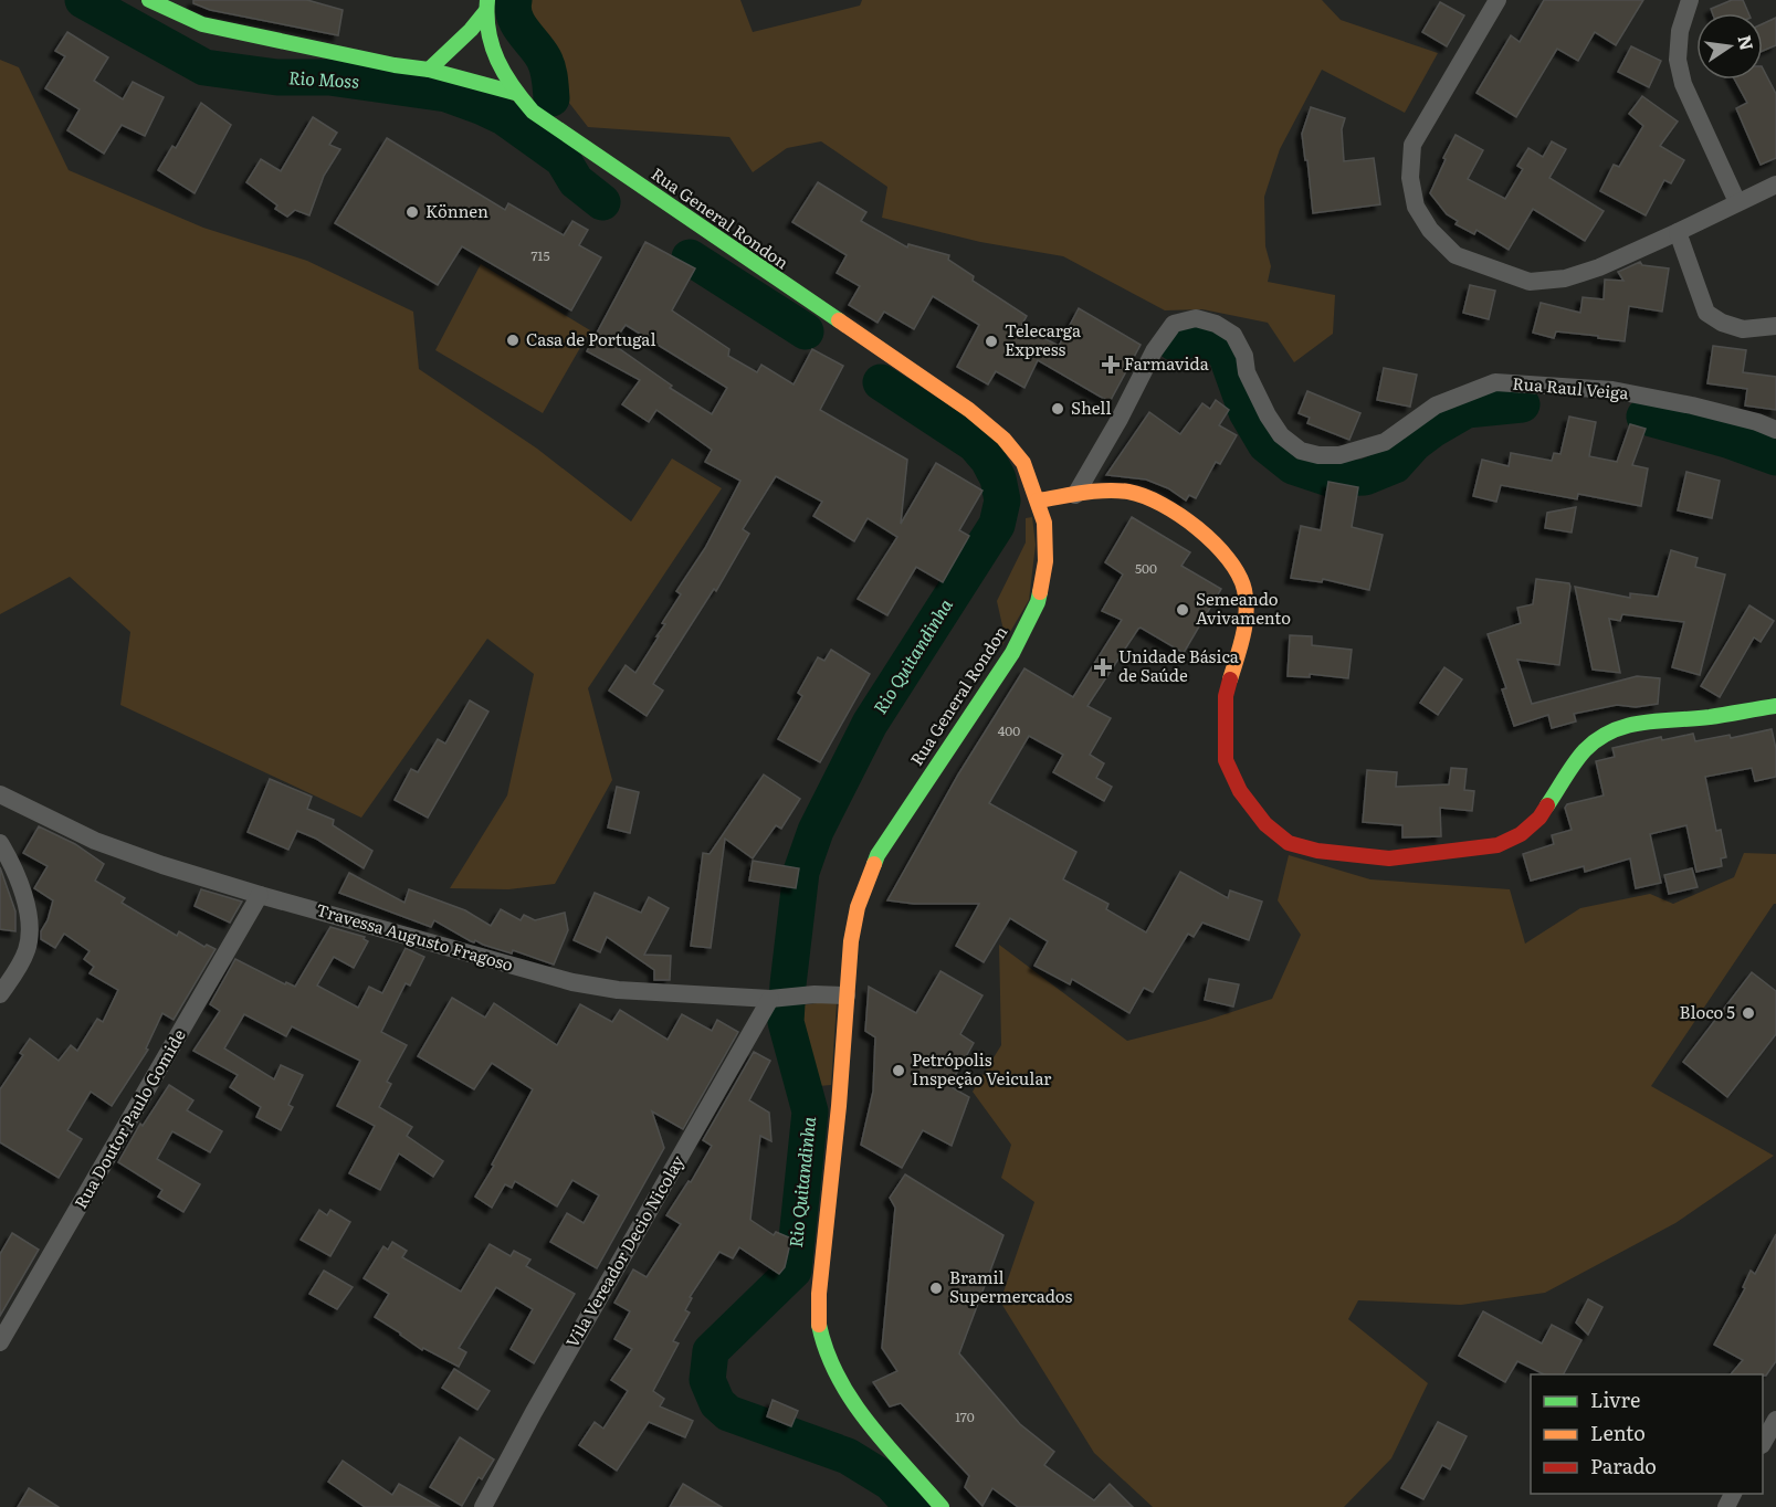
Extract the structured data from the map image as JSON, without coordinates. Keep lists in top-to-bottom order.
{
  "streets": {
    "main road": ["Rua General Rondon"],
    "street": [
      "Rua Raul Veiga",
      "Travessa Augusto Fragoso",
      "Rua Doutor Paulo Gomide",
      "Vila Vereador Decio Nicolay"
    ]
  },
  "crossings": [
    ["Rua General Rondon", "Travessa Augusto Fragoso"],
    ["Travessa Augusto Fragoso", "Rua Doutor Paulo Gomide"],
    ["Travessa Augusto Fragoso", "Vila Vereador Decio Nicolay"]
  ],
  "water": ["Rio Moss", "Rio Quitandinha"],
  "places": {
    "other": [
      "Können",
      "Casa de Portugal",
      "Telecarga Express",
      "Shell",
      "Semeando Avivamento",
      "Bloco 5",
      "Petrópolis Inspeção Veicular",
      "Bramil Supermercados"
    ],
    "health": ["Farmavida", "Unidade Básica de Saúde"]
  },
  "house_numbers": [
    "715",
    "500",
    "400",
    "170"
  ],
  "legend": ["Livre", "Lento", "Parado"],
  "north": "right"
}
